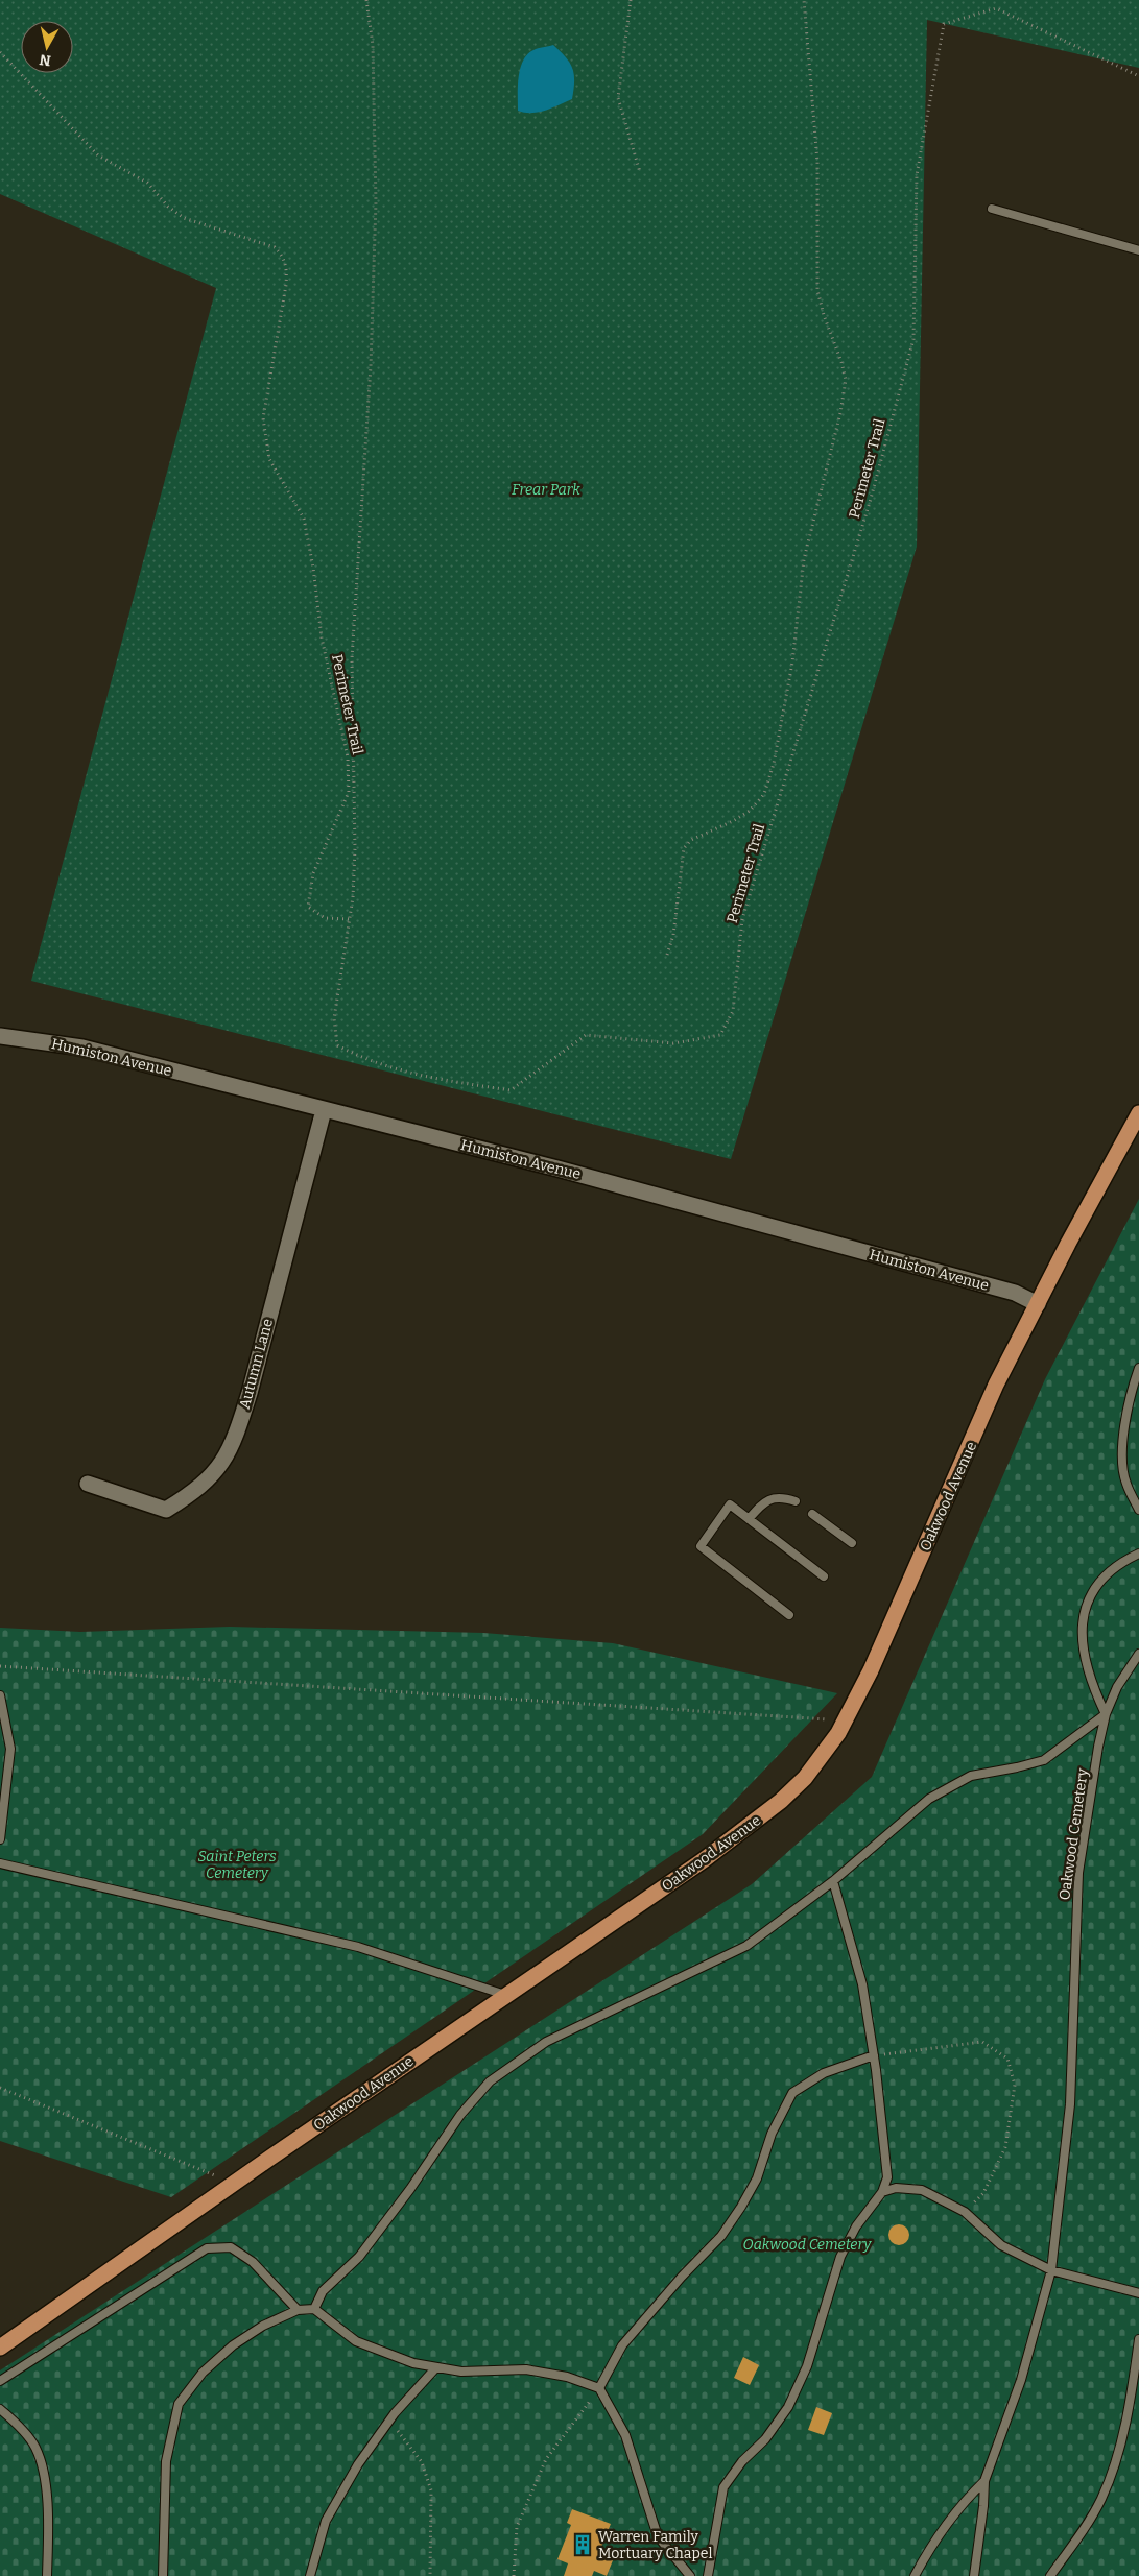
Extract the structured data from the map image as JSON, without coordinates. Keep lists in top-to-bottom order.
{
  "streets": {
    "main road": ["Oakwood Avenue"],
    "street": ["Humiston Avenue", "Autumn Lane"],
    "lane": ["Oakwood Cemetery"],
    "path": ["Perimeter Trail"]
  },
  "crossings": [
    ["Humiston Avenue", "Autumn Lane"],
    ["Humiston Avenue", "Oakwood Avenue"]
  ],
  "parks": ["Frear Park", "Saint Peters Cemetery", "Oakwood Cemetery"],
  "places": {
    "building": ["Warren Family Mortuary Chapel"]
  },
  "north": "bottom"
}
